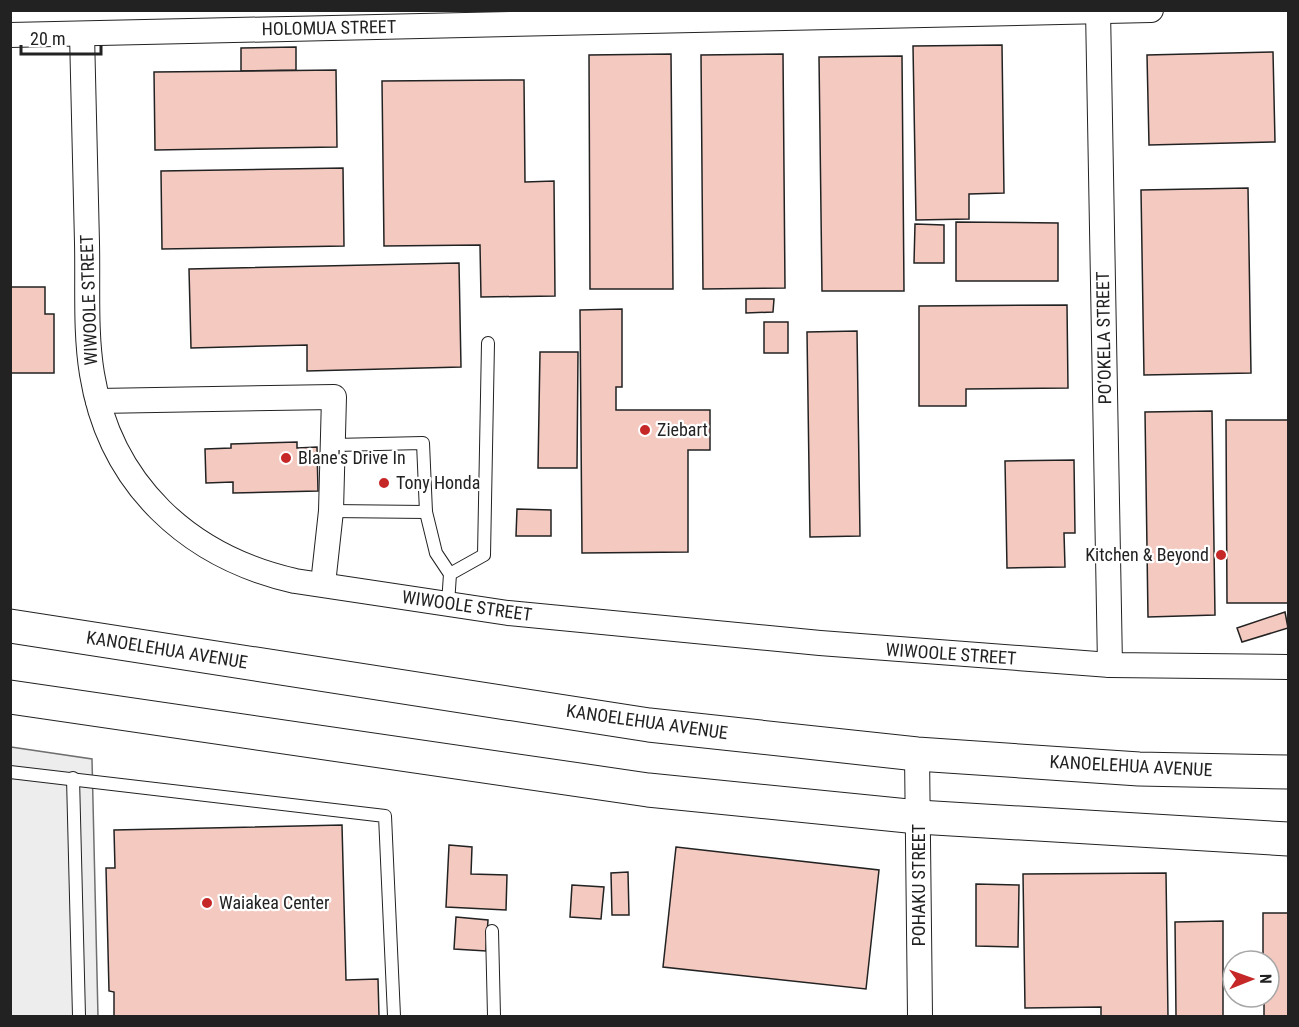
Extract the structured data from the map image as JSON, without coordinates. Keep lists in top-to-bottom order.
{
  "streets": {
    "highway": ["KANOELEHUA AVENUE"],
    "street": [
      "HOLOMUA STREET",
      "WIWOOLE STREET",
      "PO‘OKELA STREET",
      "POHAKU STREET"
    ]
  },
  "crossings": [
    ["HOLOMUA STREET", "WIWOOLE STREET"],
    ["HOLOMUA STREET", "PO‘OKELA STREET"],
    ["WIWOOLE STREET", "PO‘OKELA STREET"],
    ["KANOELEHUA AVENUE", "POHAKU STREET"]
  ],
  "places": [
    "Ziebart",
    "Blane's Drive In",
    "Tony Honda",
    "Kitchen & Beyond",
    "Waiakea Center"
  ],
  "scale_bar": "20 m",
  "north": "right"
}
